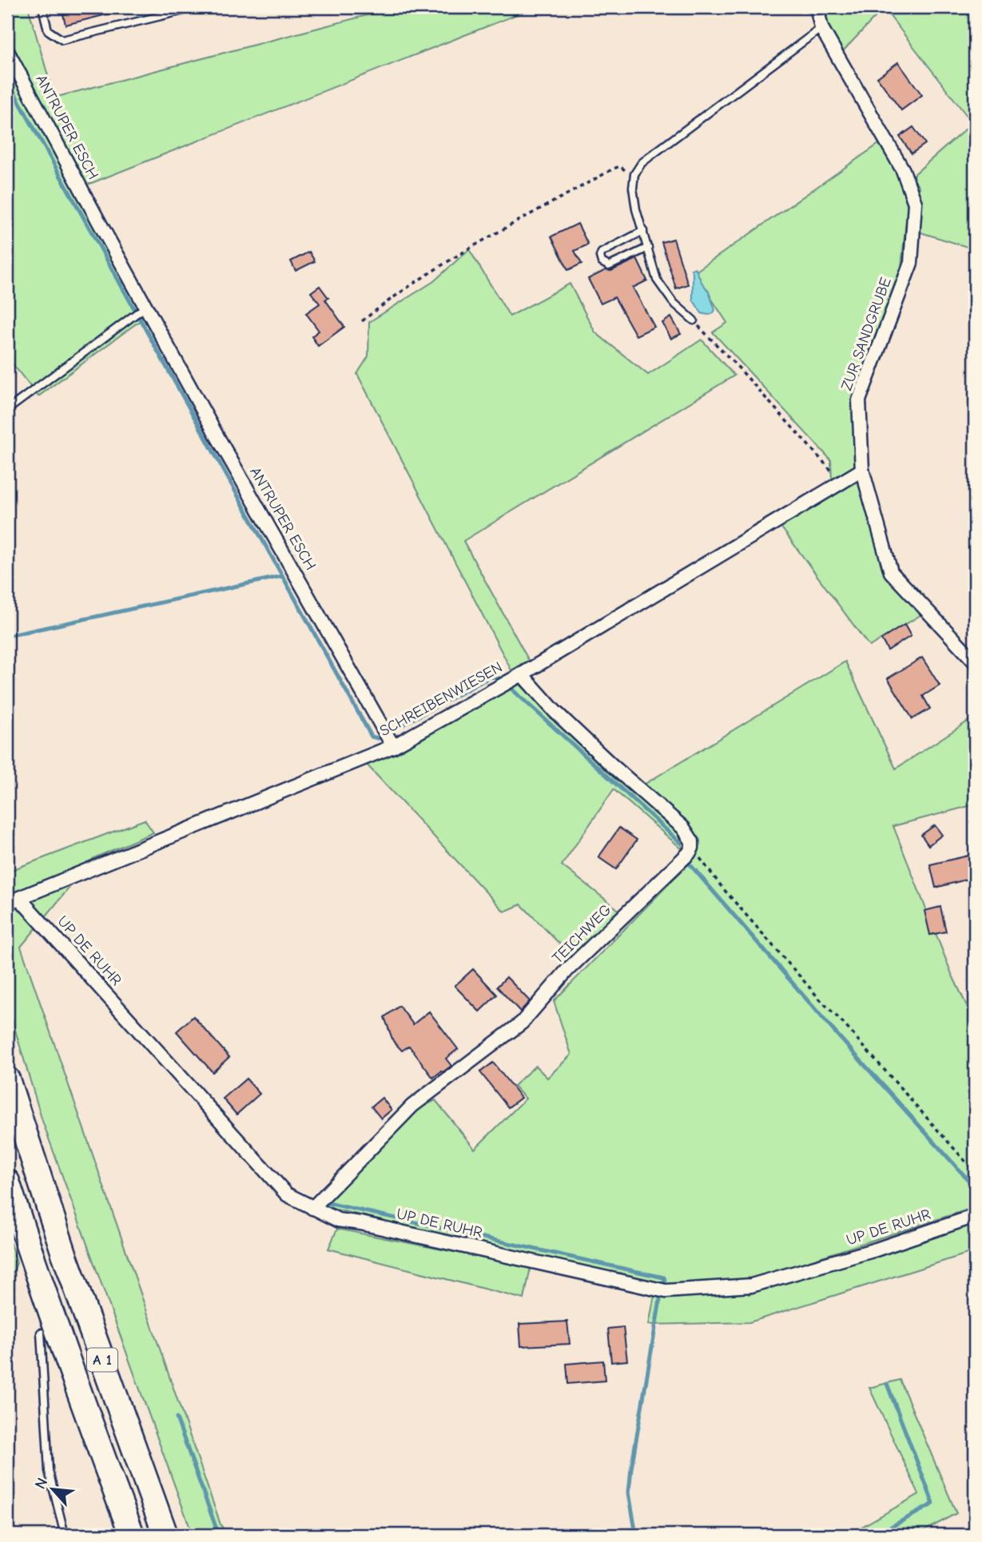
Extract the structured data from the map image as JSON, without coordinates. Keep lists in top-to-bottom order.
{
  "streets": {
    "highway": ["A 1"],
    "street": [
      "ANTRUPER ESCH",
      "ZUR SANDGRUBE",
      "SCHREIBENWIESEN",
      "TEICHWEG",
      "UP DE RUHR"
    ]
  },
  "crossings": [
    ["ANTRUPER ESCH", "SCHREIBENWIESEN"],
    ["ZUR SANDGRUBE", "SCHREIBENWIESEN"],
    ["SCHREIBENWIESEN", "UP DE RUHR"],
    ["TEICHWEG", "UP DE RUHR"]
  ],
  "north": "top left"
}
